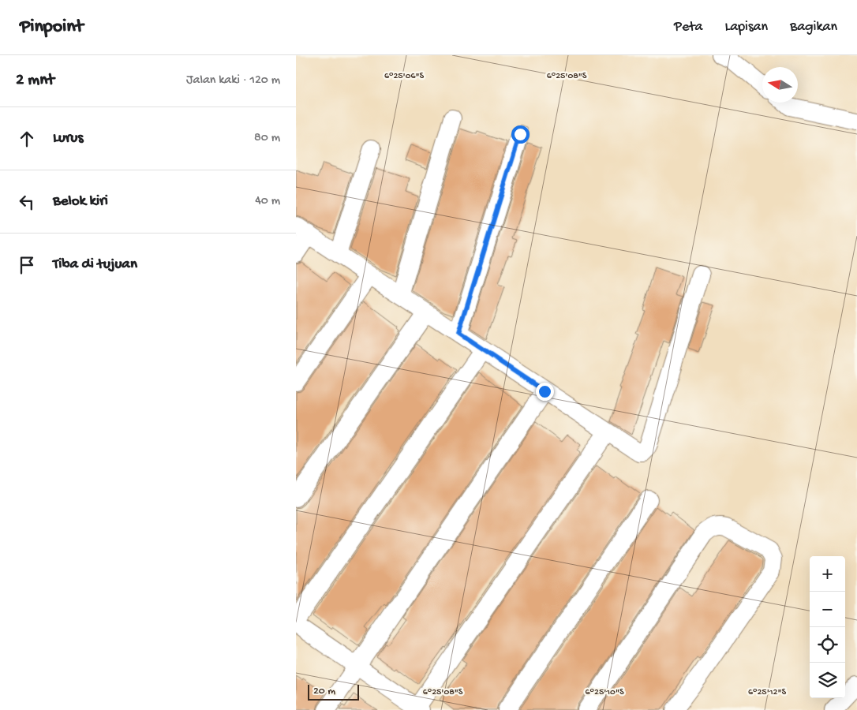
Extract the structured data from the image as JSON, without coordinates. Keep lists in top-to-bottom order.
{
  "scale_bar": "20 m",
  "north": "left",
  "page": {
    "header": "Pinpoint",
    "nav": ["Peta", "Lapisan", "Bagikan"],
    "heading": ["2 mnt", "Jalan kaki · 120 m"],
    "list": [
      ["Lurus", "80 m"],
      ["Belok kiri", "40 m"],
      "Tiba di tujuan"
    ],
    "map_buttons": ["+", "−"],
    "scale": "20 m"
  },
  "coordinates": [
    "6°25'06\"S",
    "6°25'08\"S",
    "6°25'10\"S",
    "6°25'12\"S"
  ]
}
